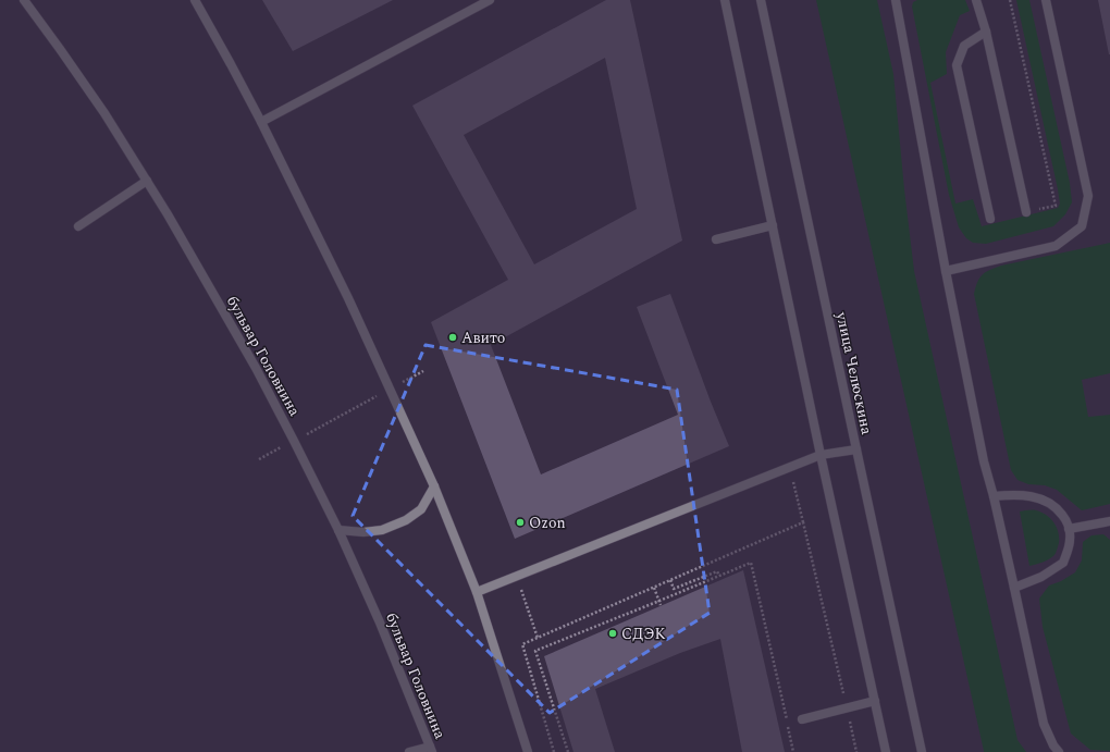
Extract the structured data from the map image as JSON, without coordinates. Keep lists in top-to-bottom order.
{
  "streets": {
    "street": ["бульвар Головнина", "улица Челюскина"]
  },
  "places": ["Авито", "Ozon", "СДЭК"]
}
